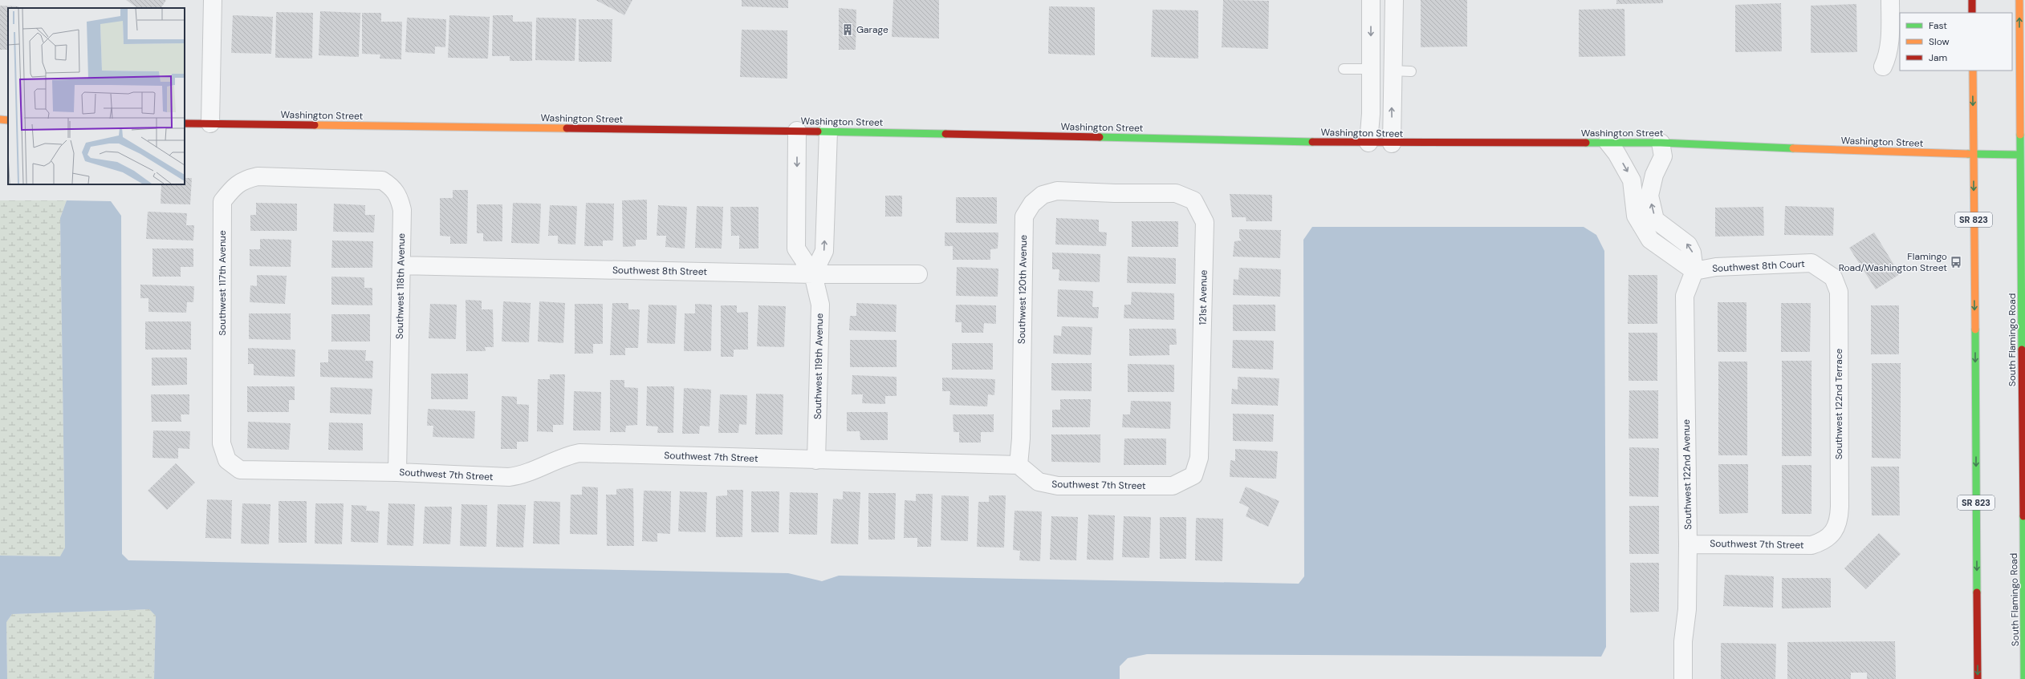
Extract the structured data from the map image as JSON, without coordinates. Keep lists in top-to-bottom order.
{
  "streets": {
    "main road": ["Washington Street", "SR 823", "South Flamingo Road"],
    "street": [
      "Southwest 8th Court",
      "Southwest 8th Street",
      "Southwest 117th Avenue",
      "Southwest 118th Avenue",
      "Southwest 120th Avenue",
      "121st Avenue",
      "Southwest 119th Avenue",
      "Southwest 122nd Terrace",
      "Southwest 7th Street",
      "Southwest 122nd Avenue"
    ]
  },
  "crossings": [
    ["Washington Street", "SR 823"],
    ["Washington Street", "South Flamingo Road"],
    ["Washington Street", "Southwest 119th Avenue"],
    ["Washington Street", "Southwest 122nd Avenue"],
    ["Southwest 8th Court", "Southwest 122nd Terrace"],
    ["Southwest 8th Court", "Southwest 122nd Avenue"],
    ["Southwest 8th Street", "Southwest 118th Avenue"],
    ["Southwest 8th Street", "Southwest 119th Avenue"],
    ["Southwest 117th Avenue", "Southwest 118th Avenue"],
    ["Southwest 117th Avenue", "Southwest 7th Street"],
    ["Southwest 118th Avenue", "Southwest 7th Street"],
    ["Southwest 120th Avenue", "121st Avenue"],
    ["Southwest 120th Avenue", "Southwest 7th Street"],
    ["121st Avenue", "Southwest 7th Street"],
    ["Southwest 119th Avenue", "Southwest 7th Street"],
    ["Southwest 122nd Terrace", "Southwest 7th Street"],
    ["Southwest 7th Street", "Southwest 122nd Avenue"]
  ],
  "places": {
    "building": ["Garage"],
    "bus stop": ["Flamingo Road/Washington Street"]
  },
  "legend": ["Fast", "Slow", "Jam"]
}
